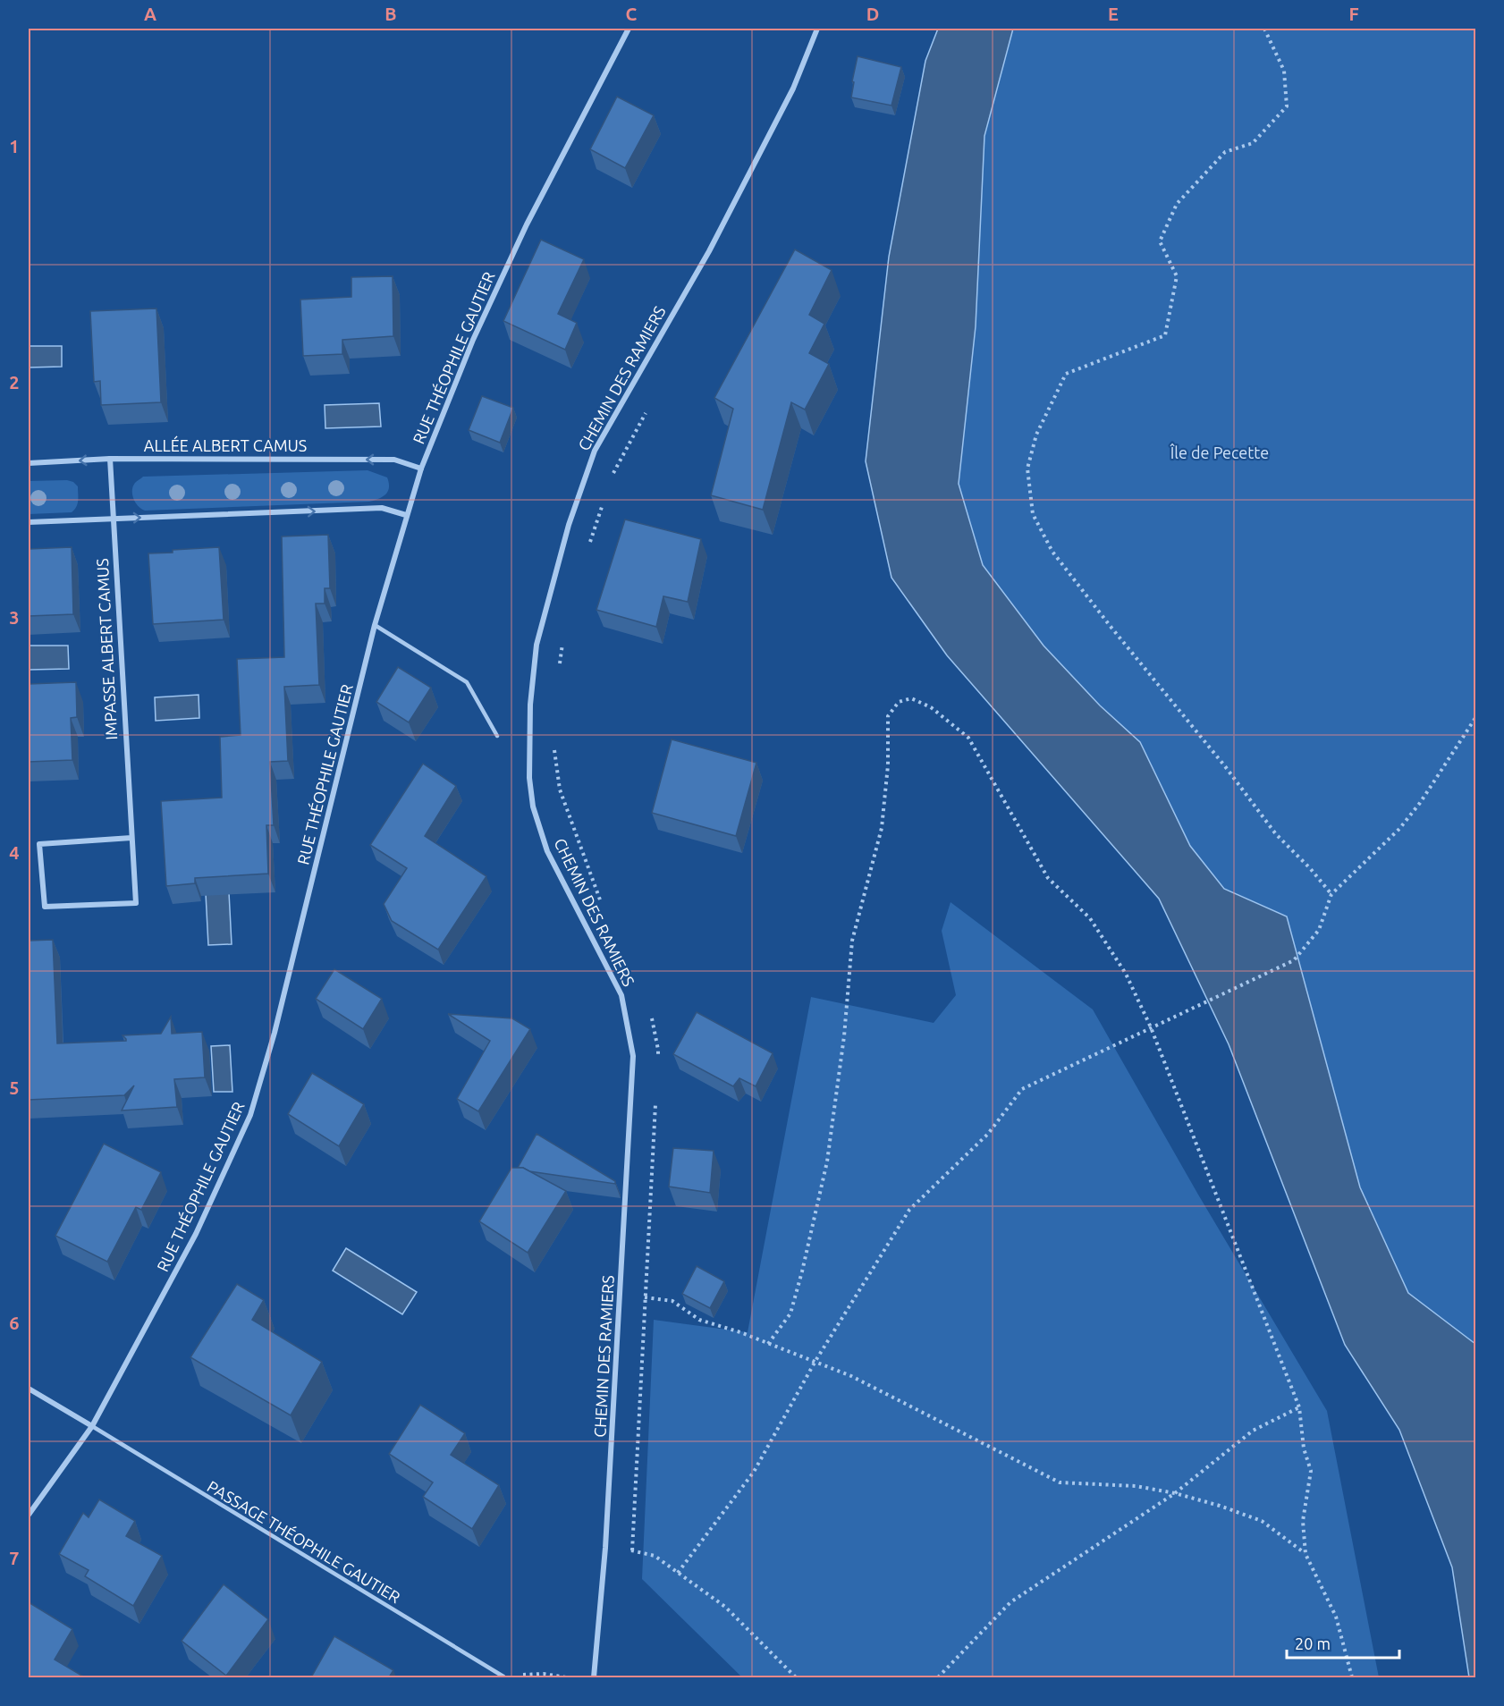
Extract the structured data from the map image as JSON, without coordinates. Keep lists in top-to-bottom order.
{
  "streets": {
    "street": [
      "RUE THÉOPHILE GAUTIER",
      "CHEMIN DES RAMIERS",
      "ALLÉE ALBERT CAMUS",
      "IMPASSE ALBERT CAMUS"
    ],
    "lane": ["PASSAGE THÉOPHILE GAUTIER"]
  },
  "crossings": [
    ["RUE THÉOPHILE GAUTIER", "ALLÉE ALBERT CAMUS"],
    ["RUE THÉOPHILE GAUTIER", "PASSAGE THÉOPHILE GAUTIER"],
    ["ALLÉE ALBERT CAMUS", "IMPASSE ALBERT CAMUS"]
  ],
  "one_way": ["ALLÉE ALBERT CAMUS"],
  "parks": ["Île de Pecette"],
  "scale_bar": "20 m",
  "grid": {
    "columns": [
      "A",
      "B",
      "C",
      "D",
      "E",
      "F"
    ],
    "rows": [
      "1",
      "2",
      "3",
      "4",
      "5",
      "6",
      "7"
    ]
  }
}
